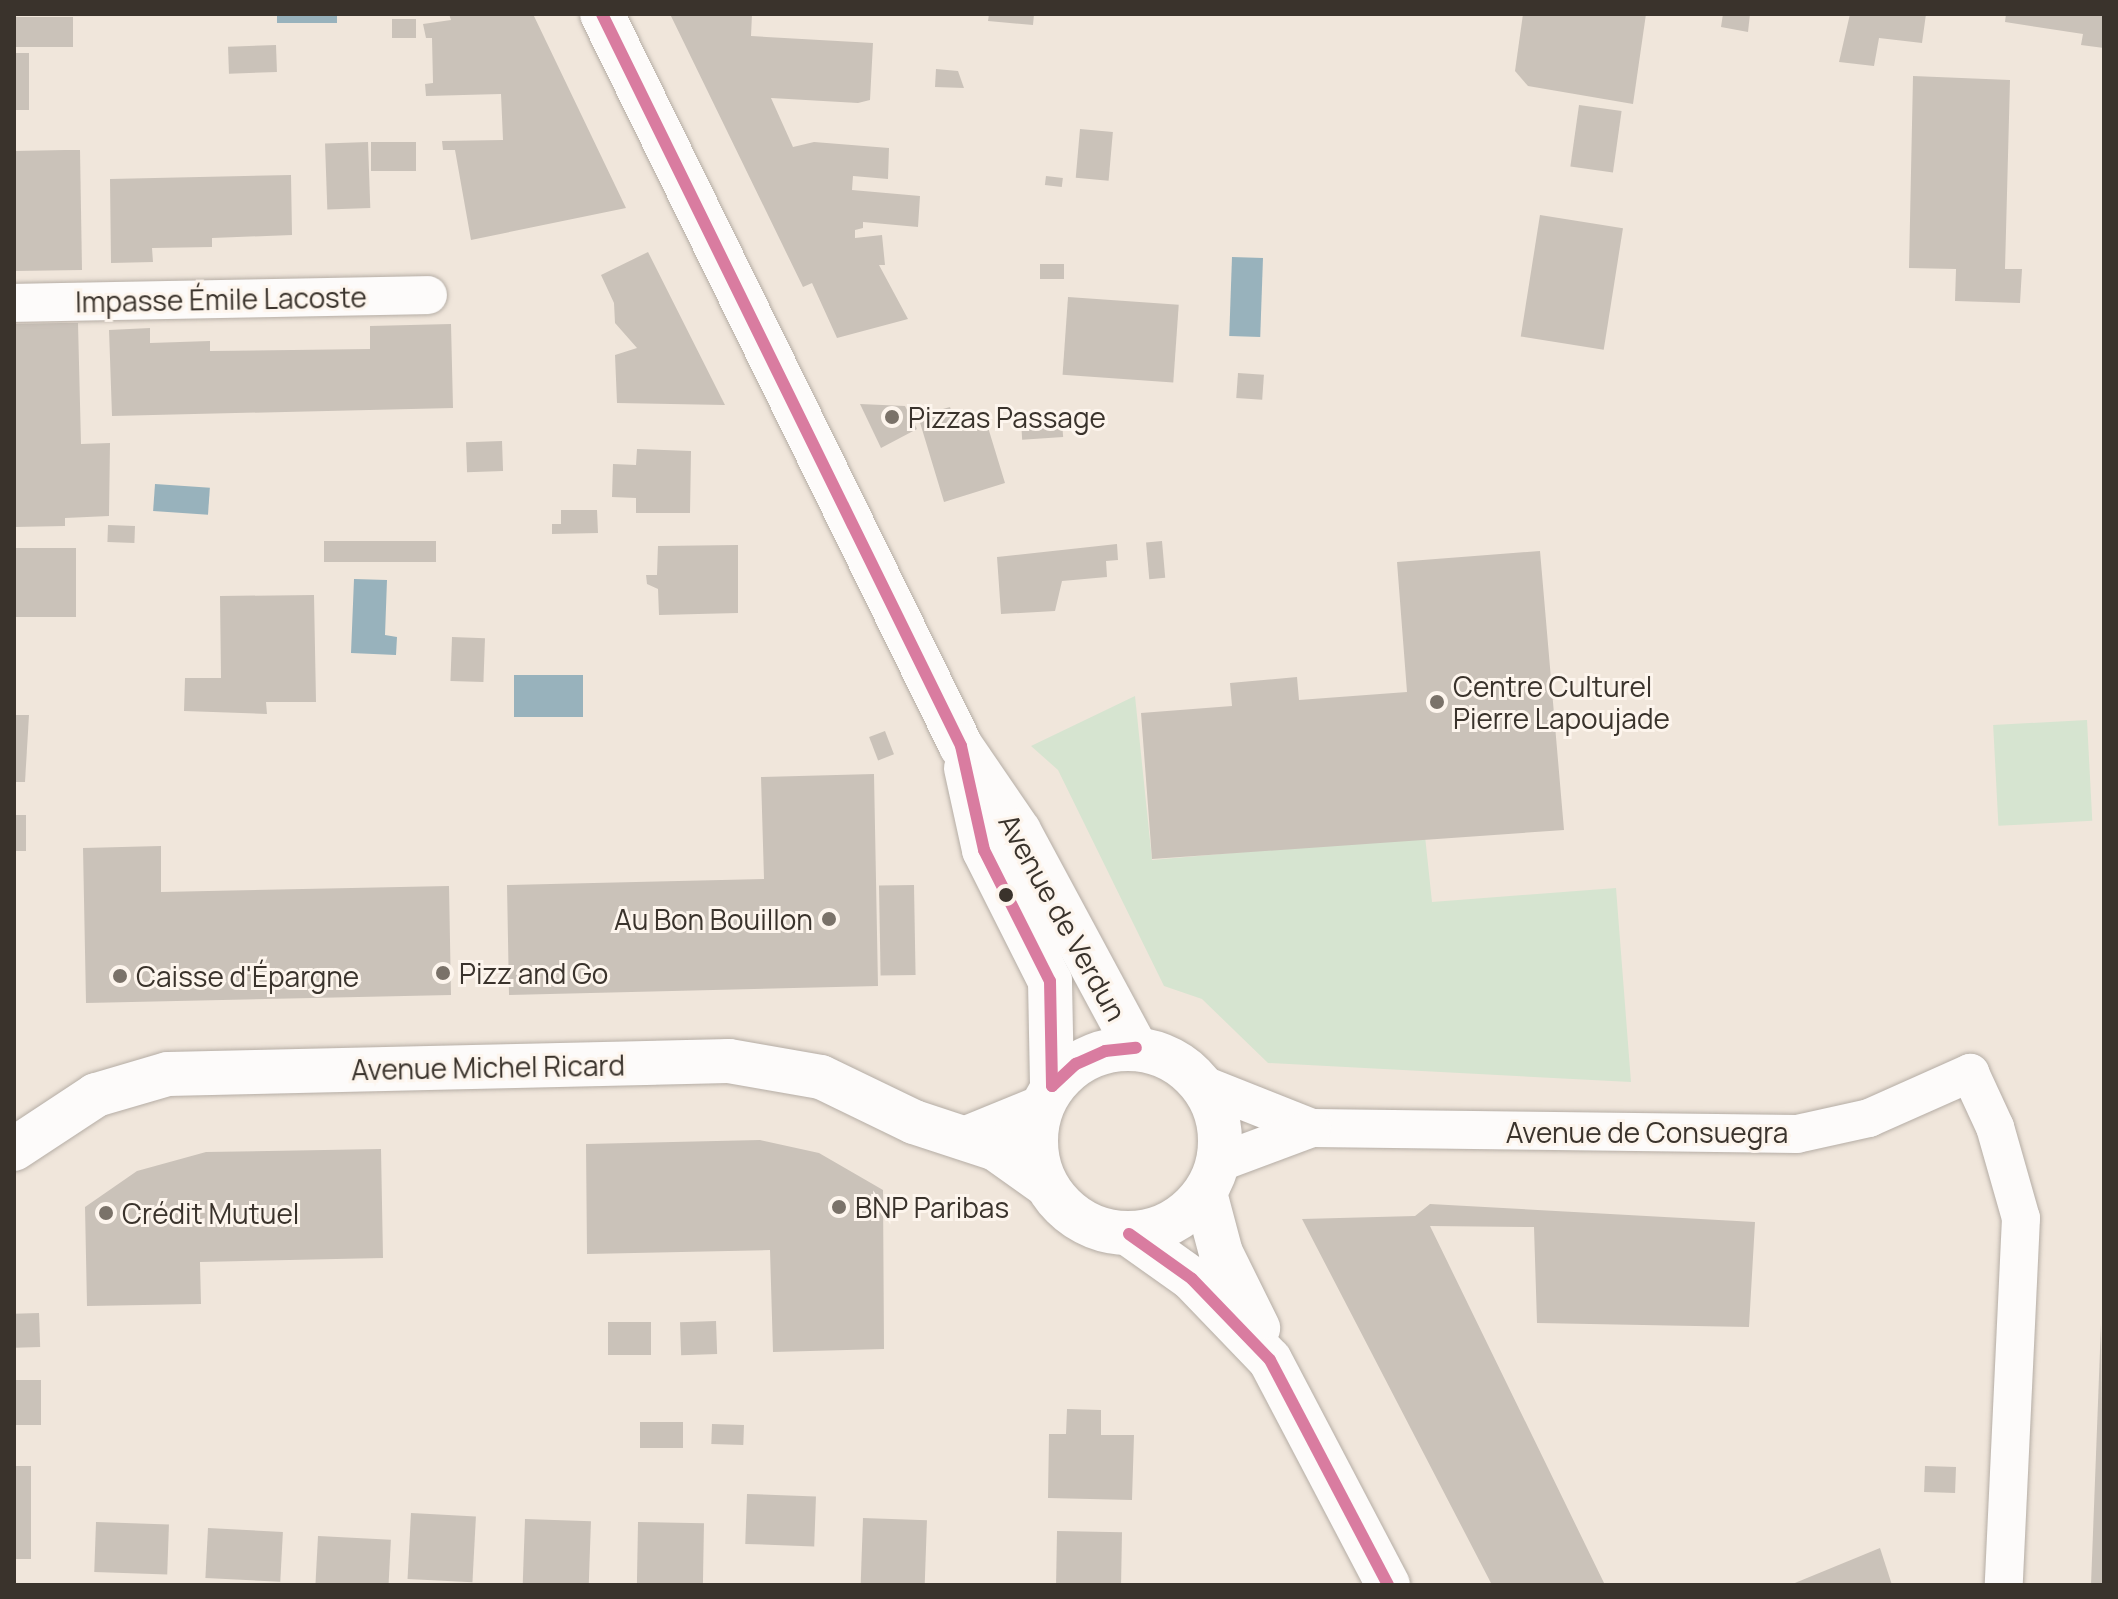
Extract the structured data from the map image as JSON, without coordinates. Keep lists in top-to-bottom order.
{
  "streets": {
    "main road": ["Avenue de Verdun", "Avenue Michel Ricard"],
    "street": ["Impasse Émile Lacoste", "Avenue de Consuegra"]
  },
  "crossings": [
    ["Avenue de Verdun", "Avenue Michel Ricard"],
    ["Avenue de Verdun", "Avenue de Consuegra"],
    ["Avenue Michel Ricard", "Avenue de Consuegra"]
  ],
  "places": [
    "Pizzas Passage",
    "Centre Culturel Pierre Lapoujade",
    "Au Bon Bouillon",
    "Pizz and Go",
    "Caisse d'Épargne",
    "BNP Paribas",
    "Crédit Mutuel"
  ]
}
